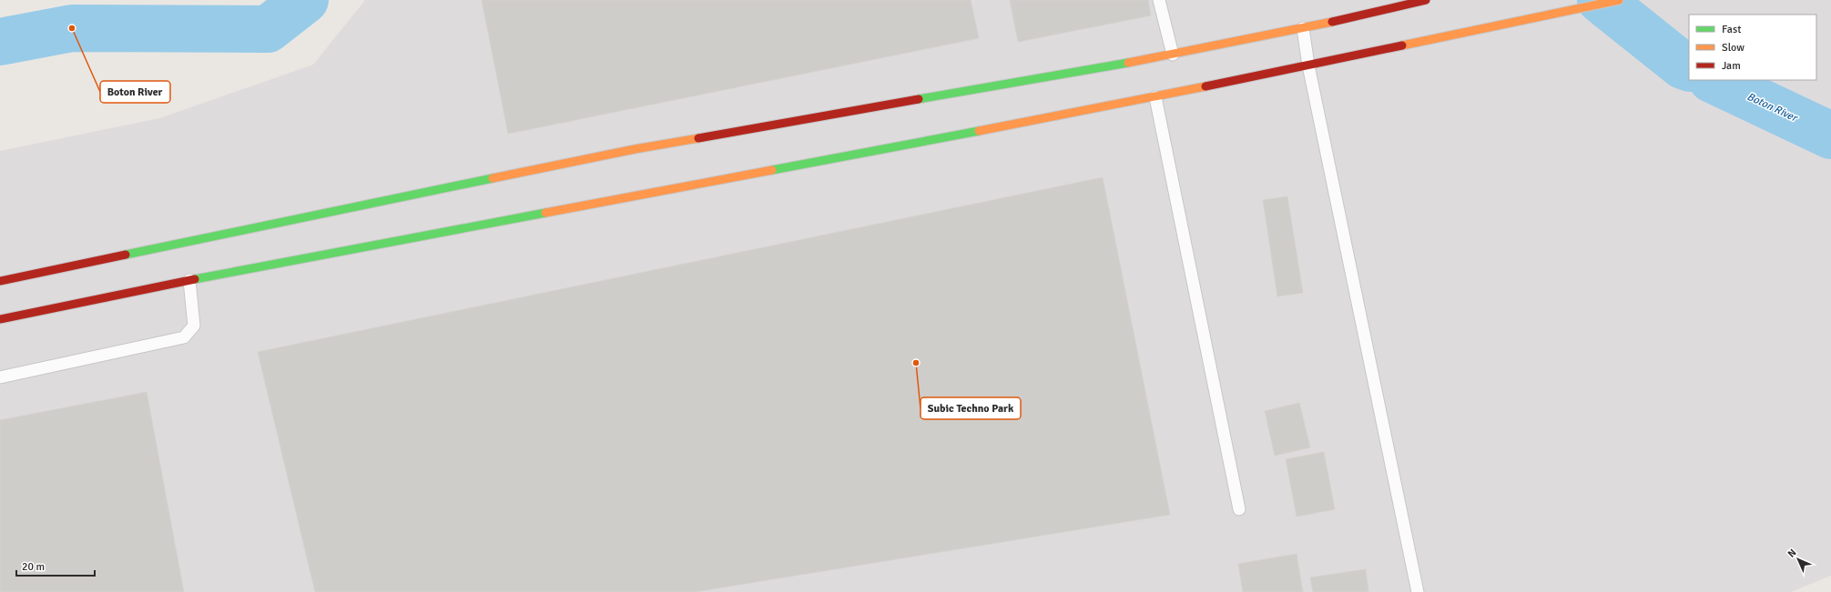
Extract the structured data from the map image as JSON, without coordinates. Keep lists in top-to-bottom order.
{
  "water": ["Boton River"],
  "places": ["Boton River", "Subic Techno Park"],
  "legend": ["Fast", "Slow", "Jam"],
  "scale_bar": "20 m",
  "north": "top left"
}
